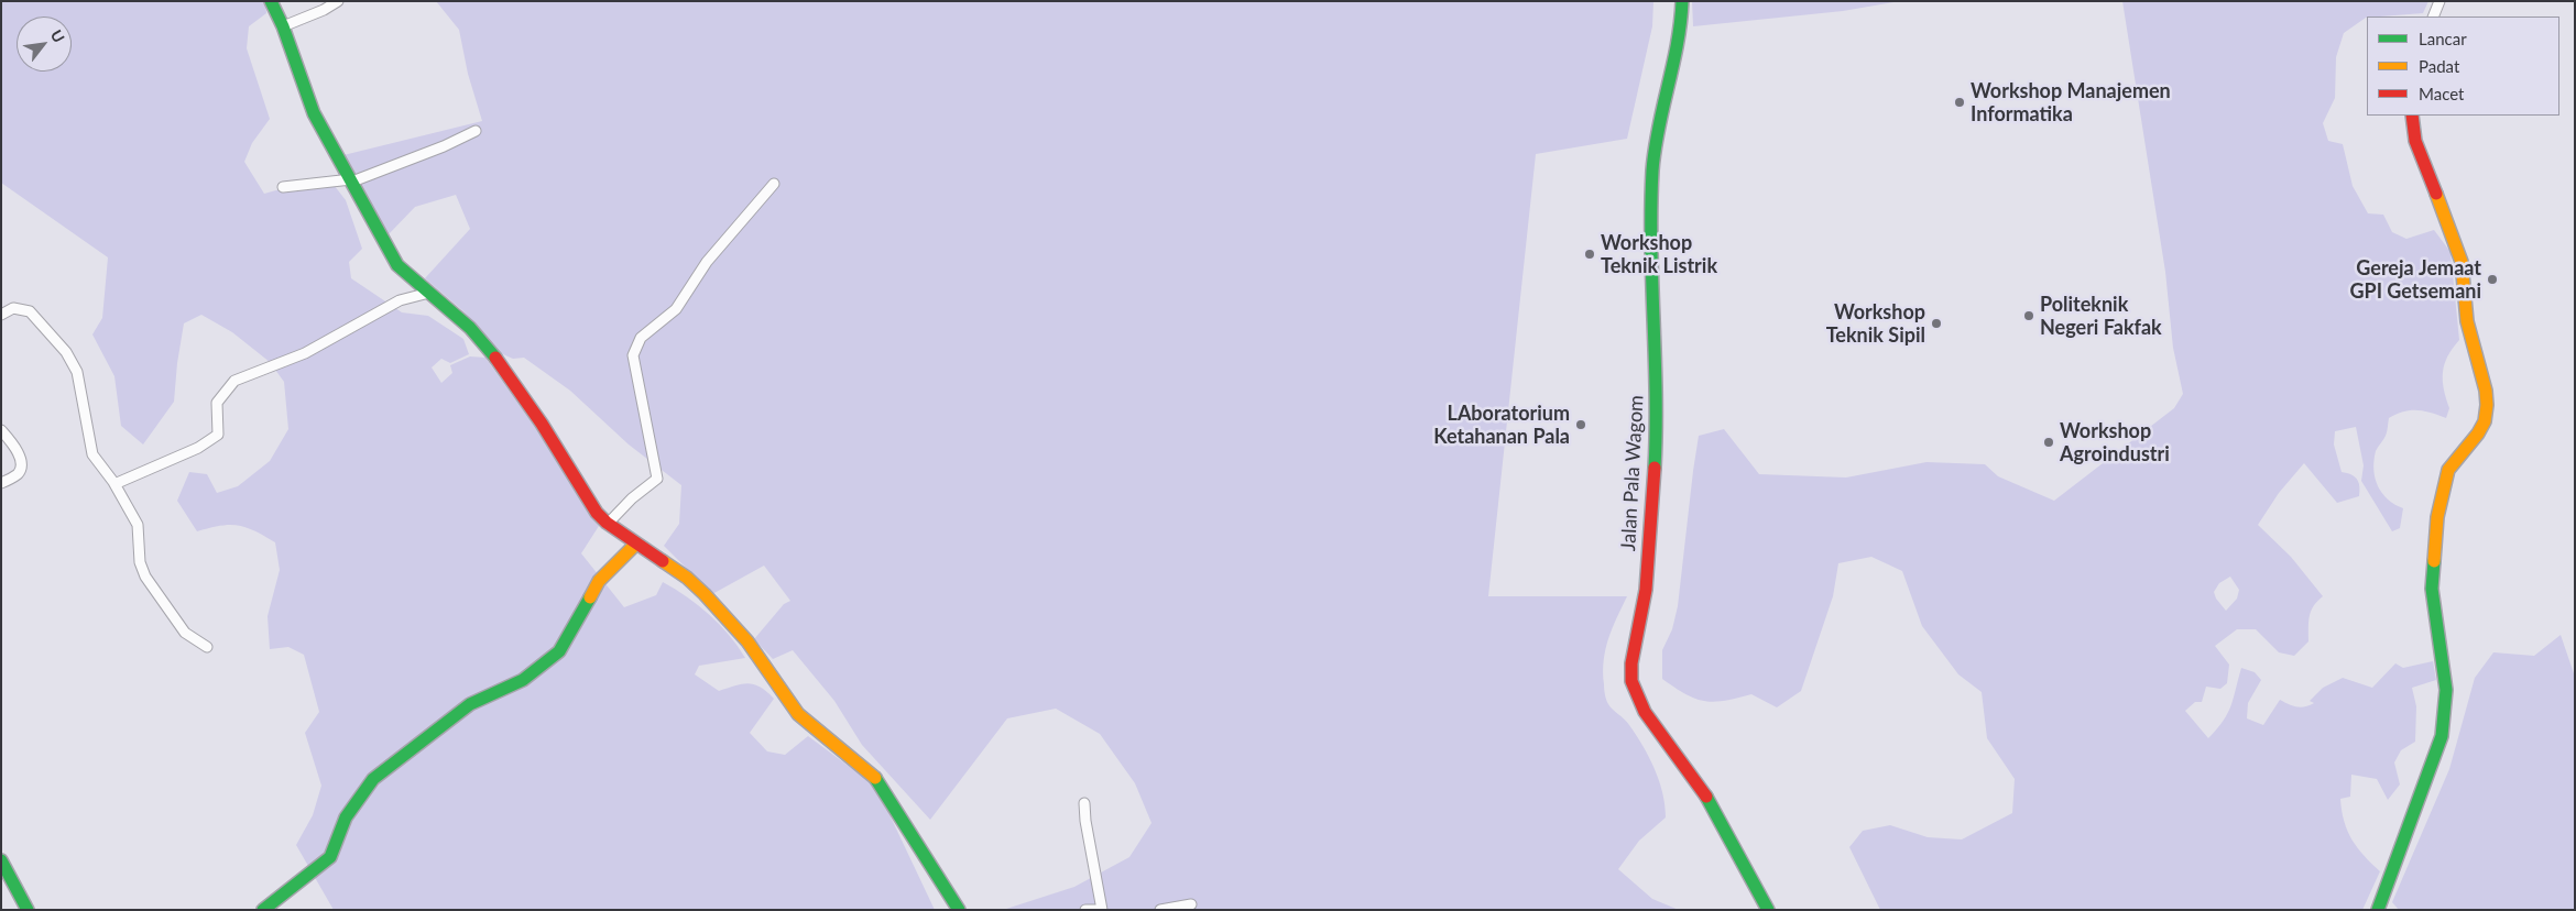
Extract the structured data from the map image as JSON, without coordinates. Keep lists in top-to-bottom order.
{
  "streets": {
    "main road": ["Jalan Pala Wagom"]
  },
  "places": [
    "Workshop Manajemen Informatika",
    "Workshop Teknik Listrik",
    "Gereja Jemaat GPI Getsemani",
    "Politeknik Negeri Fakfak",
    "Workshop Teknik Sipil",
    "LAboratorium Ketahanan Pala",
    "Workshop Agroindustri"
  ],
  "legend": ["Lancar", "Padat", "Macet"],
  "north": "top right"
}
